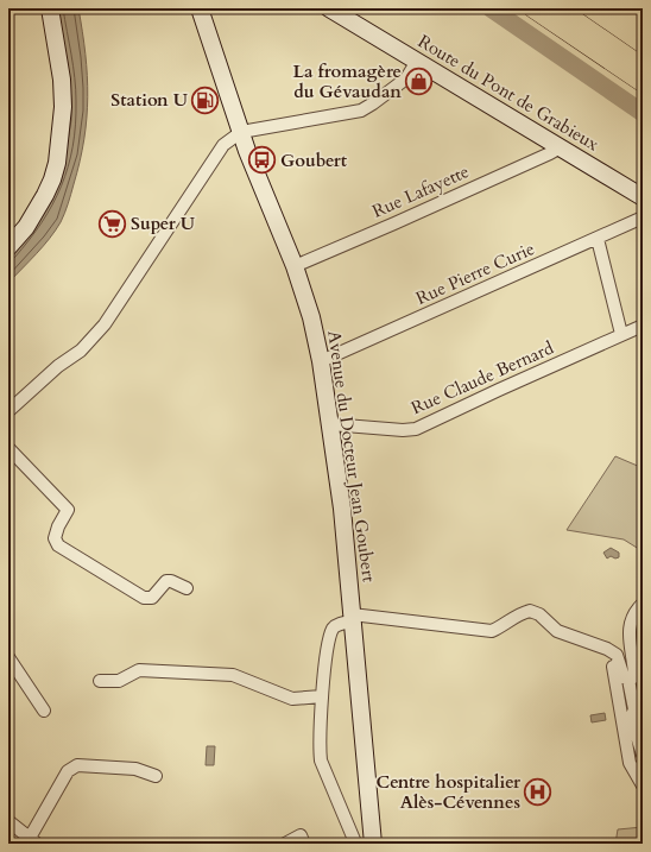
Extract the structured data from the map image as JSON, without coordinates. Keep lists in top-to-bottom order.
{
  "streets": {
    "street": [
      "Route du Pont de Grabieux",
      "Rue Lafayette",
      "Rue Pierre Curie",
      "Rue Claude Bernard",
      "Avenue du Docteur Jean Goubert"
    ]
  },
  "crossings": [
    ["Route du Pont de Grabieux", "Rue Lafayette"],
    ["Rue Lafayette", "Avenue du Docteur Jean Goubert"],
    ["Rue Pierre Curie", "Avenue du Docteur Jean Goubert"],
    ["Rue Claude Bernard", "Avenue du Docteur Jean Goubert"]
  ],
  "places": {
    "shop": ["La fromagère du Gévaudan"],
    "fuel station": ["Station U"],
    "bus stop": ["Goubert"],
    "supermarket": ["Super U"],
    "hospital": ["Centre hospitalier Alès-Cévennes"]
  }
}
